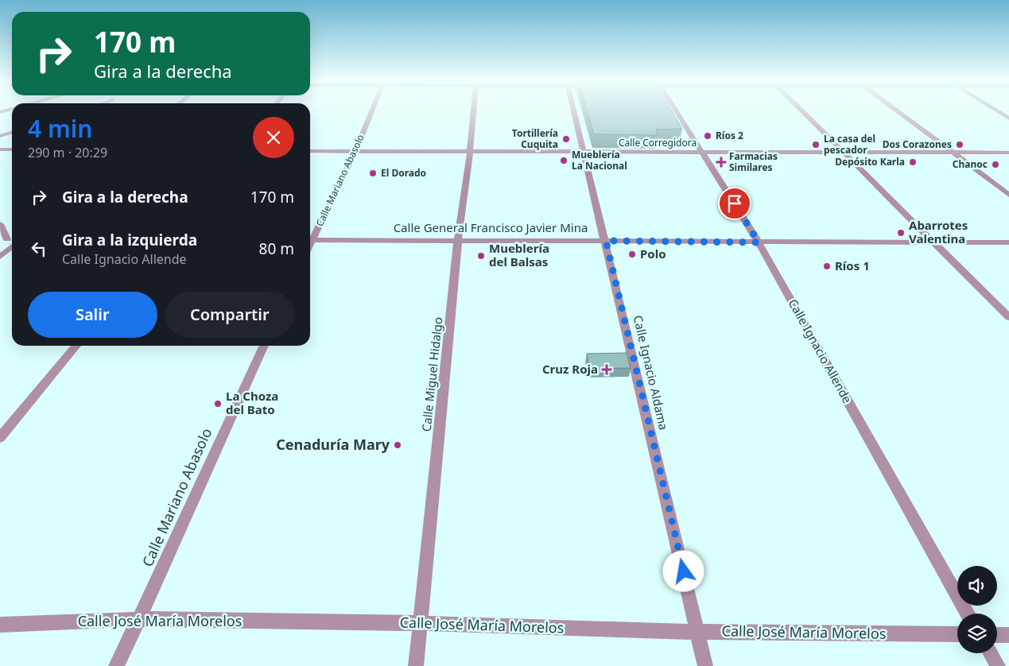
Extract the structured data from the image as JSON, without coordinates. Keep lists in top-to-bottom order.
{
  "streets": {
    "street": [
      "Calle Corregidora",
      "Calle Mariano Abasolo",
      "Calle General Francisco Javier Mina",
      "Calle Ignacio Allende",
      "Calle Ignacio Aldama",
      "Calle Miguel Hidalgo",
      "Calle José María Morelos"
    ]
  },
  "crossings": [
    ["Calle Corregidora", "Calle Mariano Abasolo"],
    ["Calle Corregidora", "Calle Ignacio Allende"],
    ["Calle Corregidora", "Calle Ignacio Aldama"],
    ["Calle Corregidora", "Calle Miguel Hidalgo"],
    ["Calle Mariano Abasolo", "Calle José María Morelos"],
    ["Calle General Francisco Javier Mina", "Calle Ignacio Allende"],
    ["Calle General Francisco Javier Mina", "Calle Ignacio Aldama"],
    ["Calle General Francisco Javier Mina", "Calle Miguel Hidalgo"],
    ["Calle Ignacio Aldama", "Calle José María Morelos"],
    ["Calle Miguel Hidalgo", "Calle José María Morelos"]
  ],
  "places": {
    "other": [
      "Ríos 2",
      "Tortillería Cuquita",
      "La casa del pescador",
      "Dos Corazones",
      "Mueblería La Nacional",
      "Depósito Karla",
      "Chanoc",
      "El Dorado",
      "Abarrotes Valentina",
      "Polo",
      "Mueblería del Balsas",
      "Ríos 1",
      "La Choza del Bato",
      "Cenaduría Mary"
    ],
    "health": ["Farmacias Similares", "Cruz Roja"]
  },
  "page": {
    "turn": ["170 m", "Gira a la derecha"],
    "heading": ["4 min", "290 m · 20:29"],
    "list": [
      {
        "name": "Gira a la derecha",
        "value": "170 m"
      },
      {
        "name": "Gira a la izquierda",
        "note": "Calle Ignacio Allende",
        "value": "80 m"
      }
    ],
    "buttons": ["Salir", "Compartir"]
  }
}
